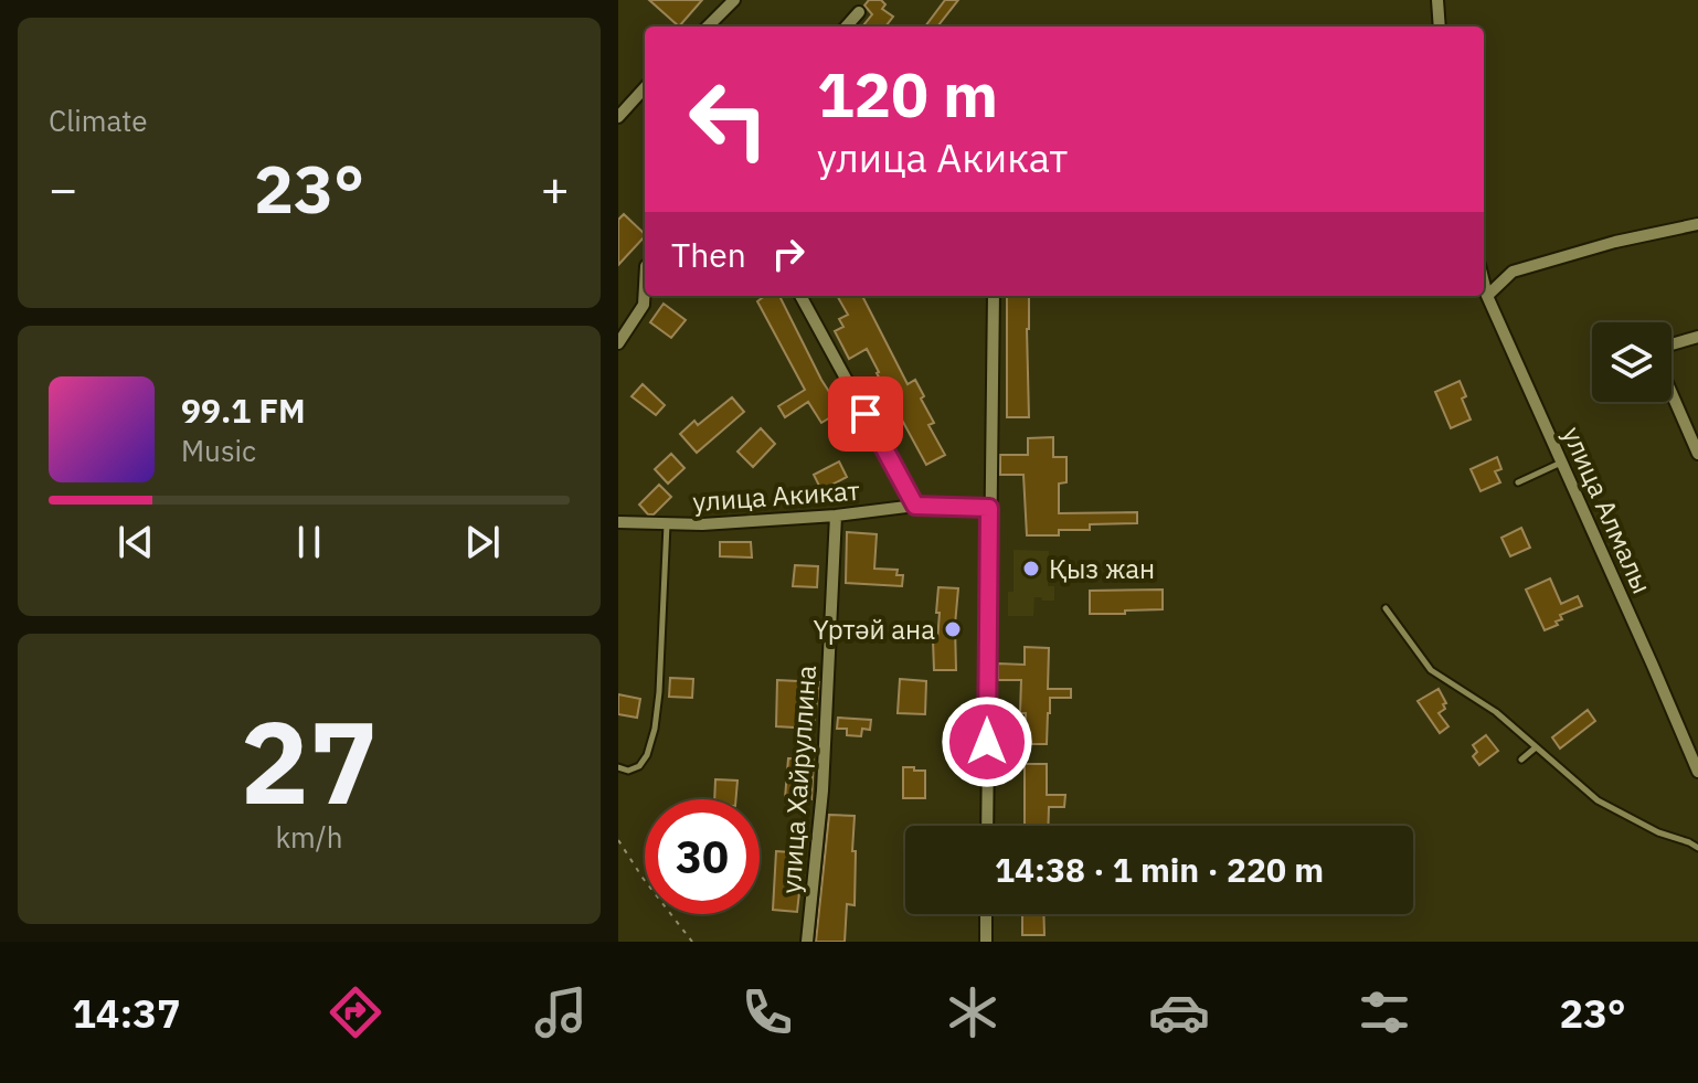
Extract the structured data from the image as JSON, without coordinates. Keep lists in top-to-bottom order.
{
  "streets": {
    "street": ["улица Акикат", "улица Алмалы", "улица Хайруллина"]
  },
  "crossings": [
    ["улица Акикат", "улица Хайруллина"]
  ],
  "places": ["Қыз жан", "Үртәй ана"],
  "page": {
    "tile": [
      "Climate",
      ["27", "km/h"]
    ],
    "turn": ["120 m", "улица Акикат"],
    "heat": ["−", "23°", "+"],
    "then": "Then",
    "song": ["99.1 FM", "Music"],
    "limit": "30",
    "trip": "14:38 · 1 min · 220 m",
    "tabs": ["14:37", "23°"]
  }
}
